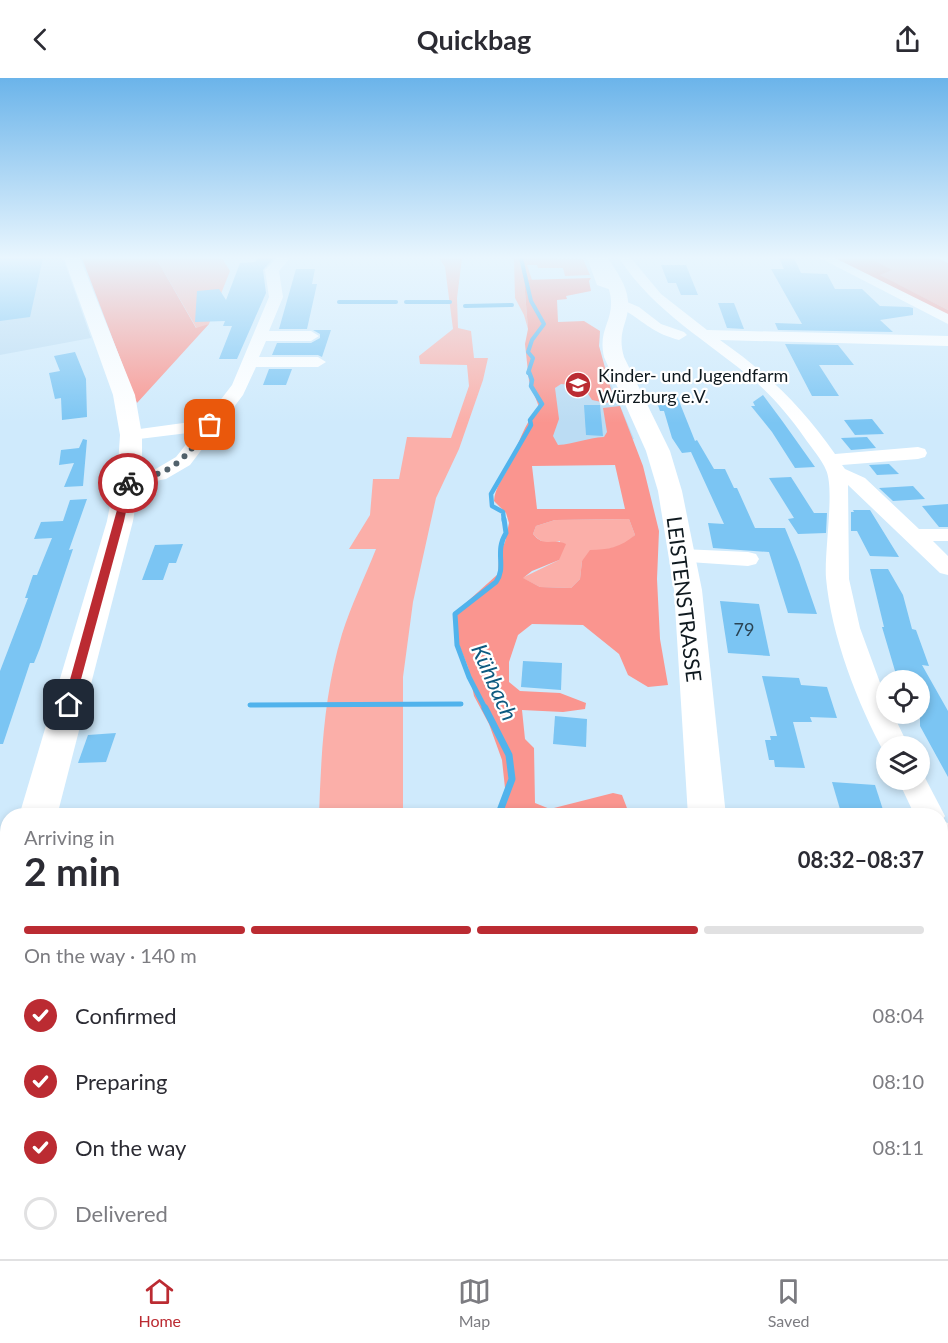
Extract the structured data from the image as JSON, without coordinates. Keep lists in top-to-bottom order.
{
  "streets": {
    "main road": ["LEISTENSTRASSE"]
  },
  "water": ["Kühbach"],
  "places": {
    "school or university": ["Kinder- und Jugendfarm Würzburg e.V."]
  },
  "house_numbers": ["79"],
  "page": {
    "header": "Quickbag",
    "heading": ["2 min", "Arriving in", "08:32–08:37"],
    "bar": "On the way · 140 m",
    "list": [
      ["Confirmed", "08:04"],
      ["Preparing", "08:10"],
      ["On the way", "08:11"],
      "Delivered"
    ],
    "tabs": ["Home", "Map", "Saved"]
  }
}
